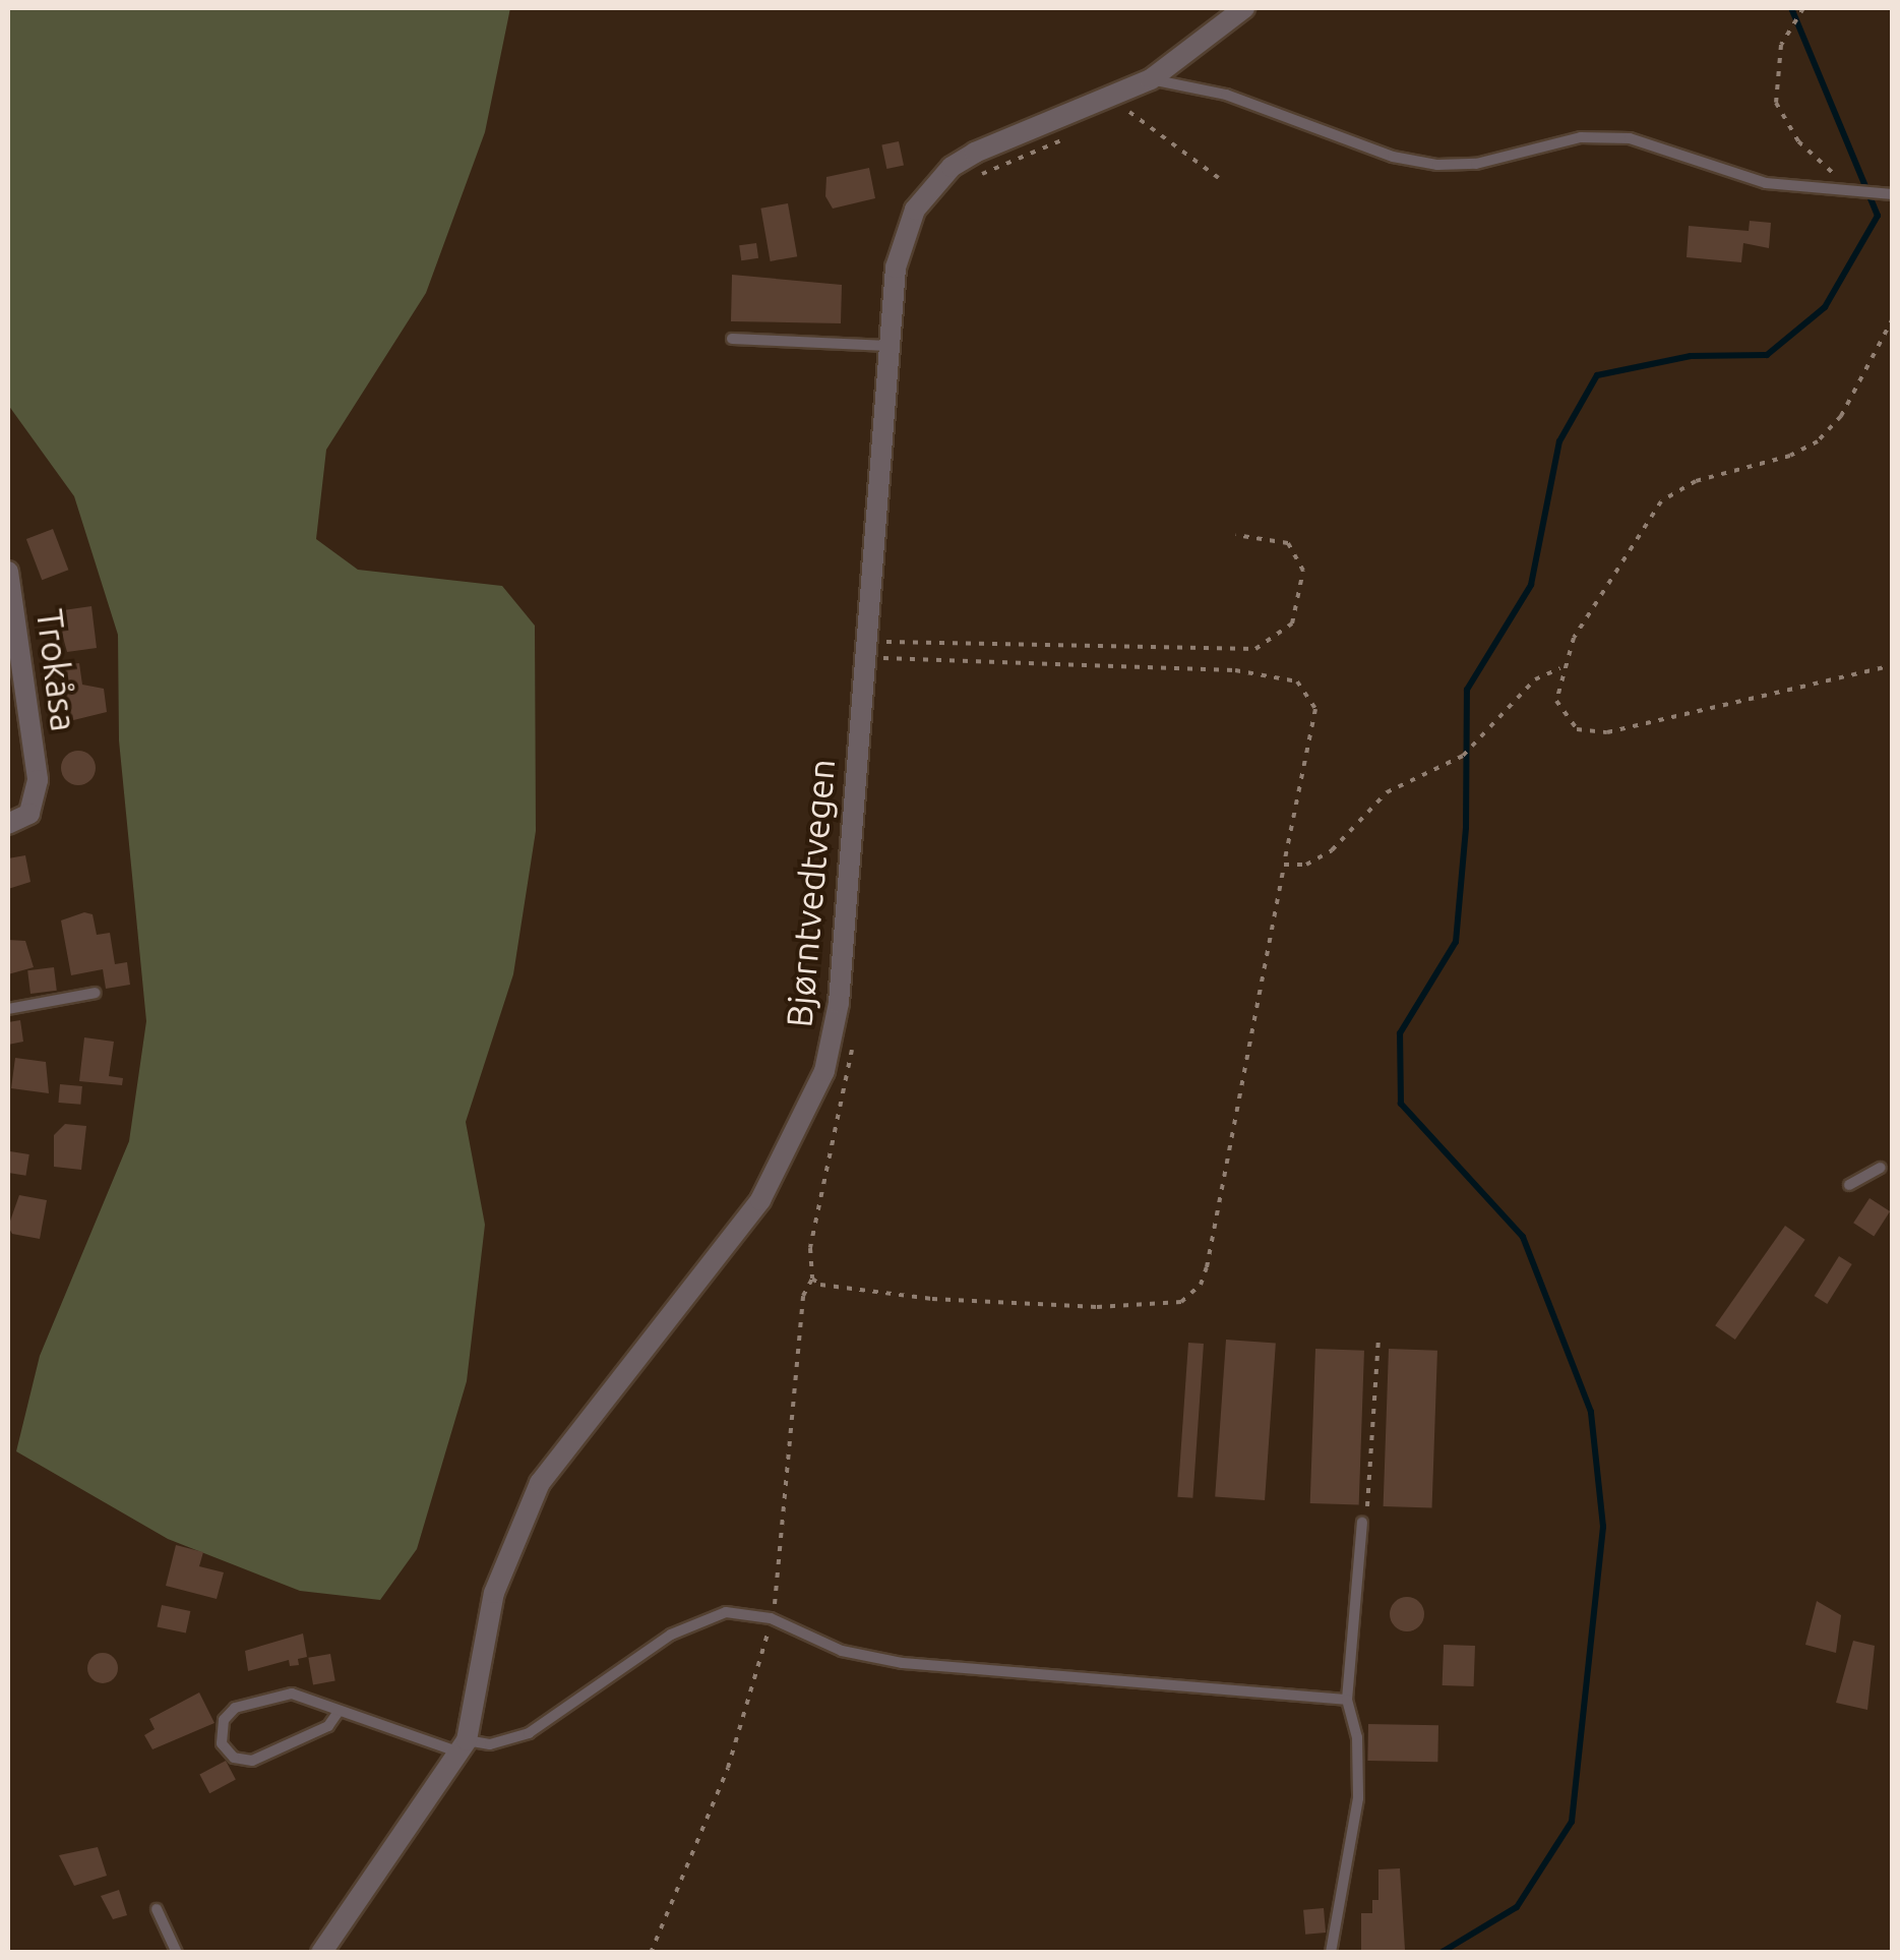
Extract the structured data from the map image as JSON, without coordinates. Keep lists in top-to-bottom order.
{
  "streets": {
    "street": ["Trokåsa", "Bjørntvedtvegen"]
  }
}
